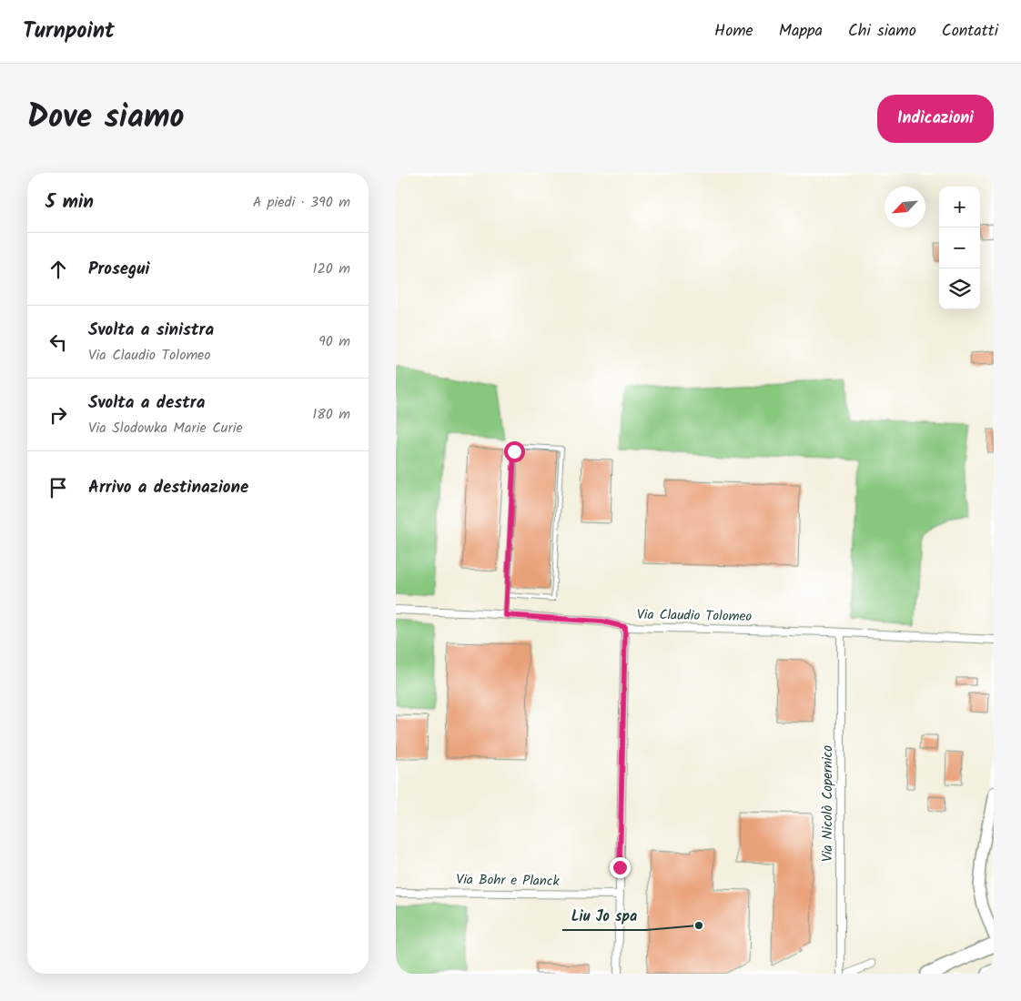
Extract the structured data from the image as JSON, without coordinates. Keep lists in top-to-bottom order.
{
  "streets": {
    "street": ["Via Claudio Tolomeo", "Via Nicolò Copernico", "Via Bohr e Planck"]
  },
  "crossings": [
    ["Via Claudio Tolomeo", "Via Nicolò Copernico"]
  ],
  "places": ["Liu Jo spa"],
  "north": "bottom left",
  "page": {
    "header": "Turnpoint",
    "nav": [
      "Home",
      "Mappa",
      "Chi siamo",
      "Contatti"
    ],
    "title": "Dove siamo",
    "buttons": "Indicazioni",
    "heading": ["5 min", "A piedi · 390 m"],
    "map_buttons": ["+", "−"],
    "list": [
      ["Prosegui", "120 m"],
      ["Svolta a sinistra", "Via Claudio Tolomeo", "90 m"],
      ["Svolta a destra", "Via Slodowka Marie Curie", "180 m"],
      "Arrivo a destinazione"
    ]
  }
}
